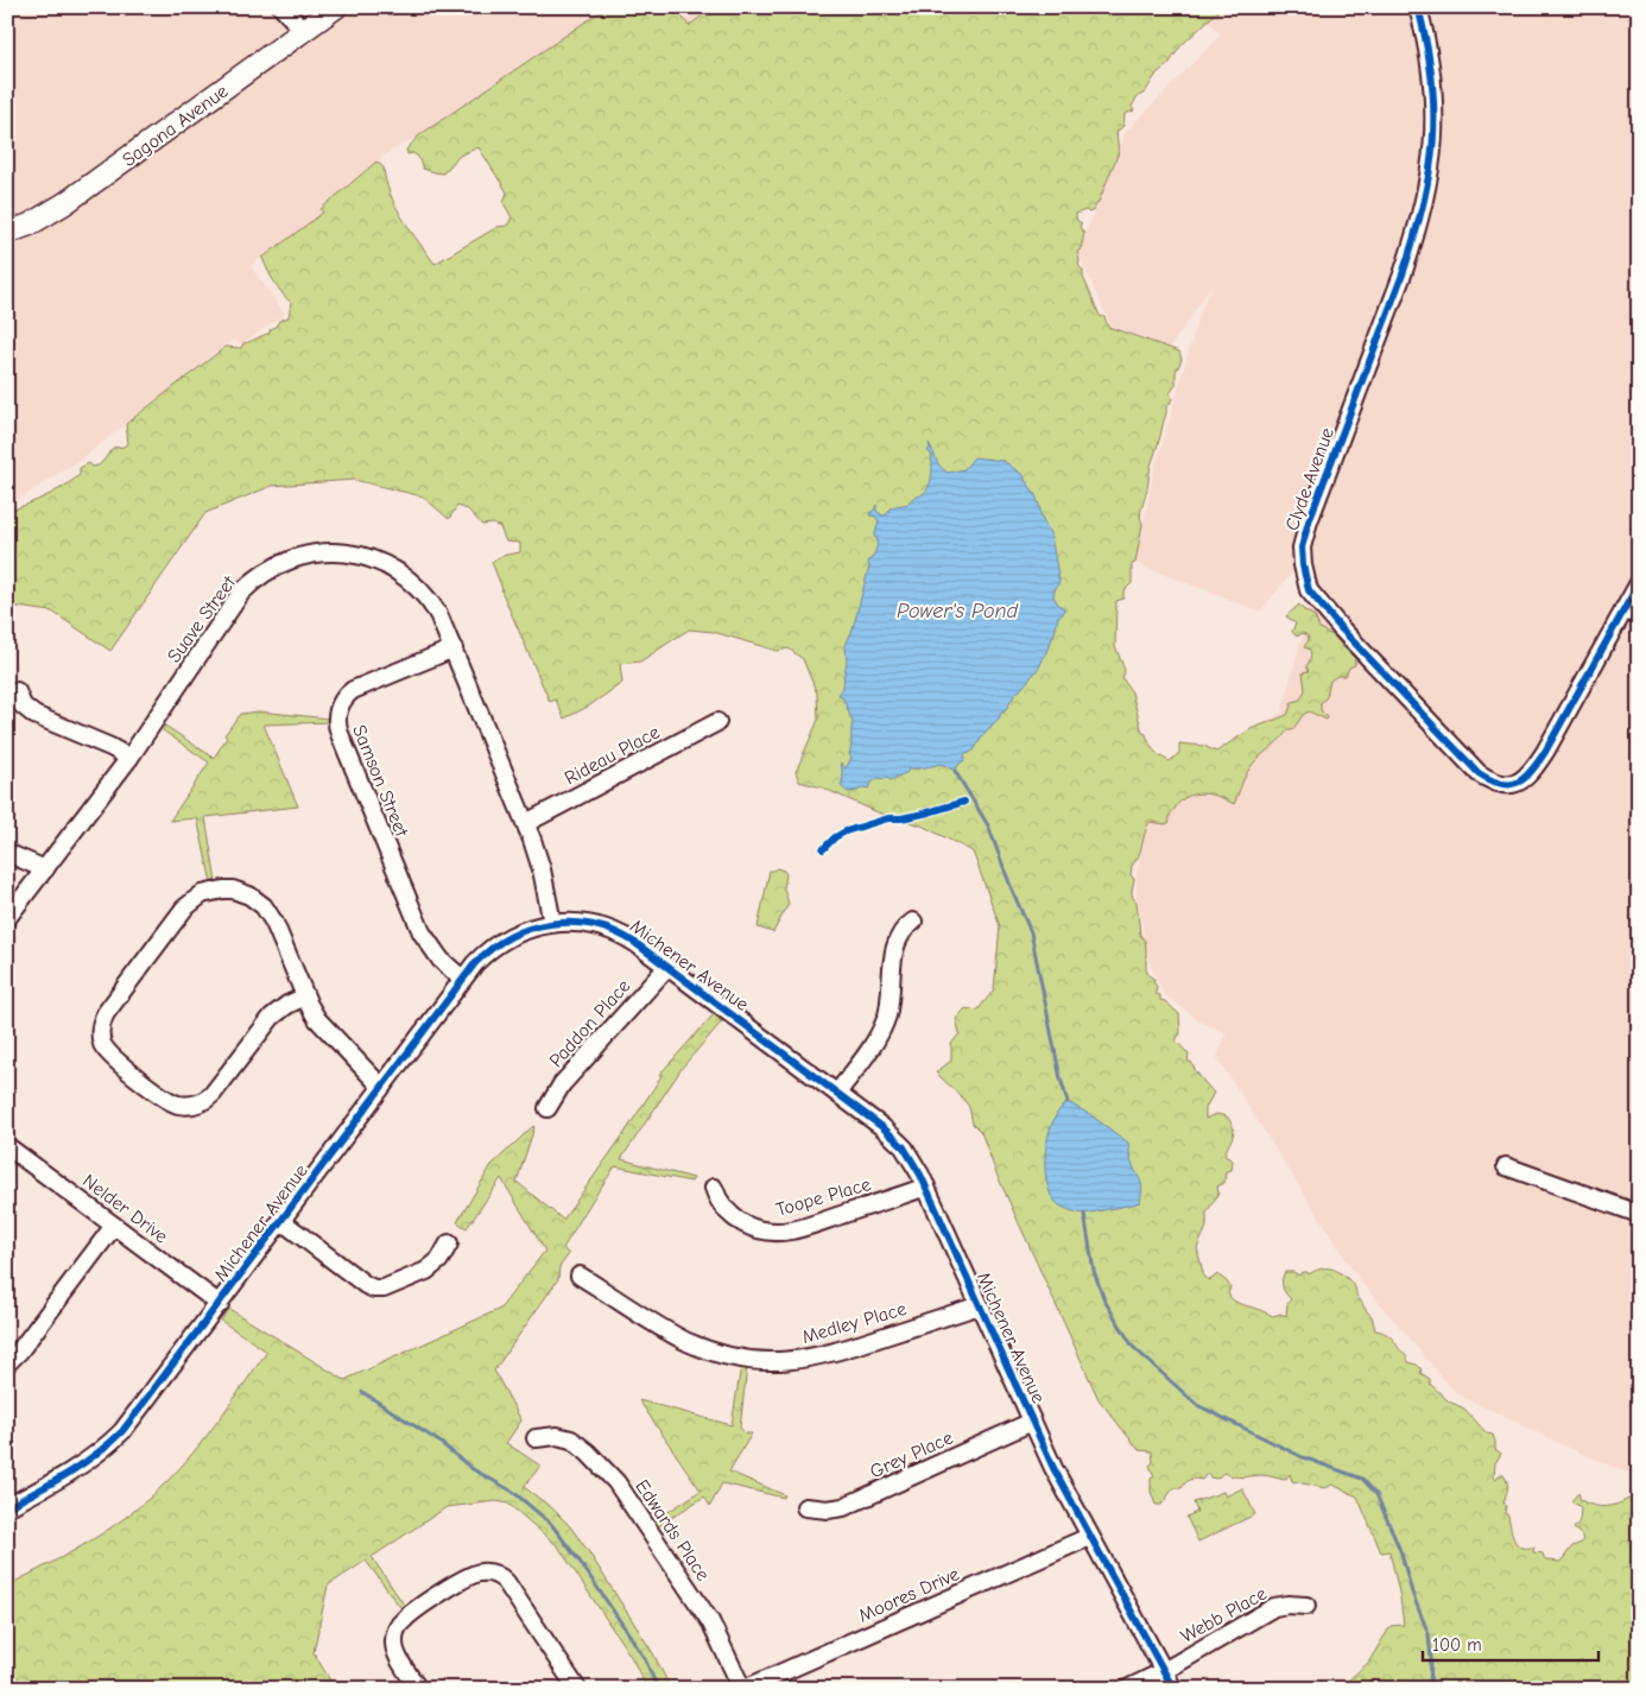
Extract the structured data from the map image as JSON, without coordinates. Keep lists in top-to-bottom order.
{
  "streets": {
    "main road": ["Sagona Avenue"],
    "street": [
      "Clyde Avenue",
      "Suave Street",
      "Rideau Place",
      "Samson Street",
      "Michener Avenue",
      "Paddon Place",
      "Toope Place",
      "Nelder Drive",
      "Medley Place",
      "Grey Place",
      "Edwards Place",
      "Moores Drive",
      "Webb Place"
    ]
  },
  "crossings": [
    ["Suave Street", "Rideau Place"],
    ["Suave Street", "Samson Street"],
    ["Suave Street", "Michener Avenue"],
    ["Samson Street", "Michener Avenue"],
    ["Michener Avenue", "Paddon Place"],
    ["Michener Avenue", "Toope Place"],
    ["Michener Avenue", "Nelder Drive"],
    ["Michener Avenue", "Medley Place"],
    ["Michener Avenue", "Grey Place"],
    ["Michener Avenue", "Moores Drive"],
    ["Michener Avenue", "Webb Place"],
    ["Edwards Place", "Moores Drive"]
  ],
  "water": ["Power's Pond"],
  "scale_bar": "100 m"
}
